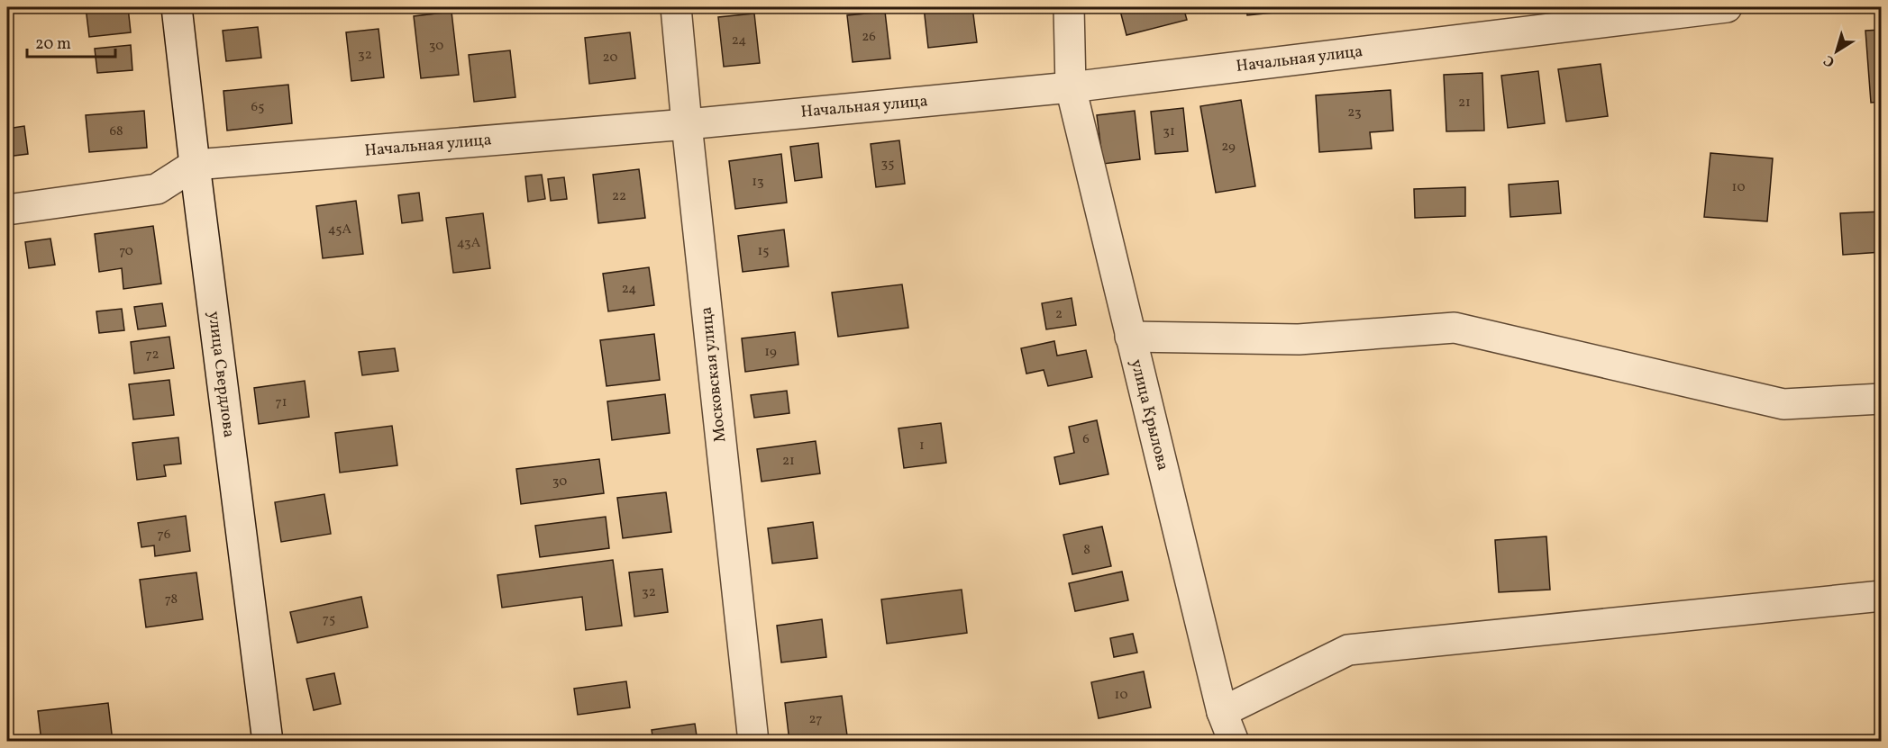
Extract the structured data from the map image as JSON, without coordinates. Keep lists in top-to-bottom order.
{
  "streets": {
    "street": [
      "Начальная улица",
      "улица Свердлова",
      "Московская улица",
      "улица Крылова"
    ]
  },
  "crossings": [
    ["Начальная улица", "улица Свердлова"],
    ["Начальная улица", "Московская улица"],
    ["Начальная улица", "улица Крылова"]
  ],
  "house_numbers": [
    "26",
    "24",
    "30",
    "32",
    "20",
    "21",
    "65",
    "23",
    "68",
    "31",
    "29",
    "35",
    "13",
    "10",
    "22",
    "45А",
    "43А",
    "70",
    "15",
    "24",
    "2",
    "19",
    "72",
    "71",
    "6",
    "1",
    "21",
    "30",
    "76",
    "8",
    "32",
    "78",
    "75",
    "10",
    "27"
  ],
  "scale_bar": "20 m",
  "north": "bottom left"
}
